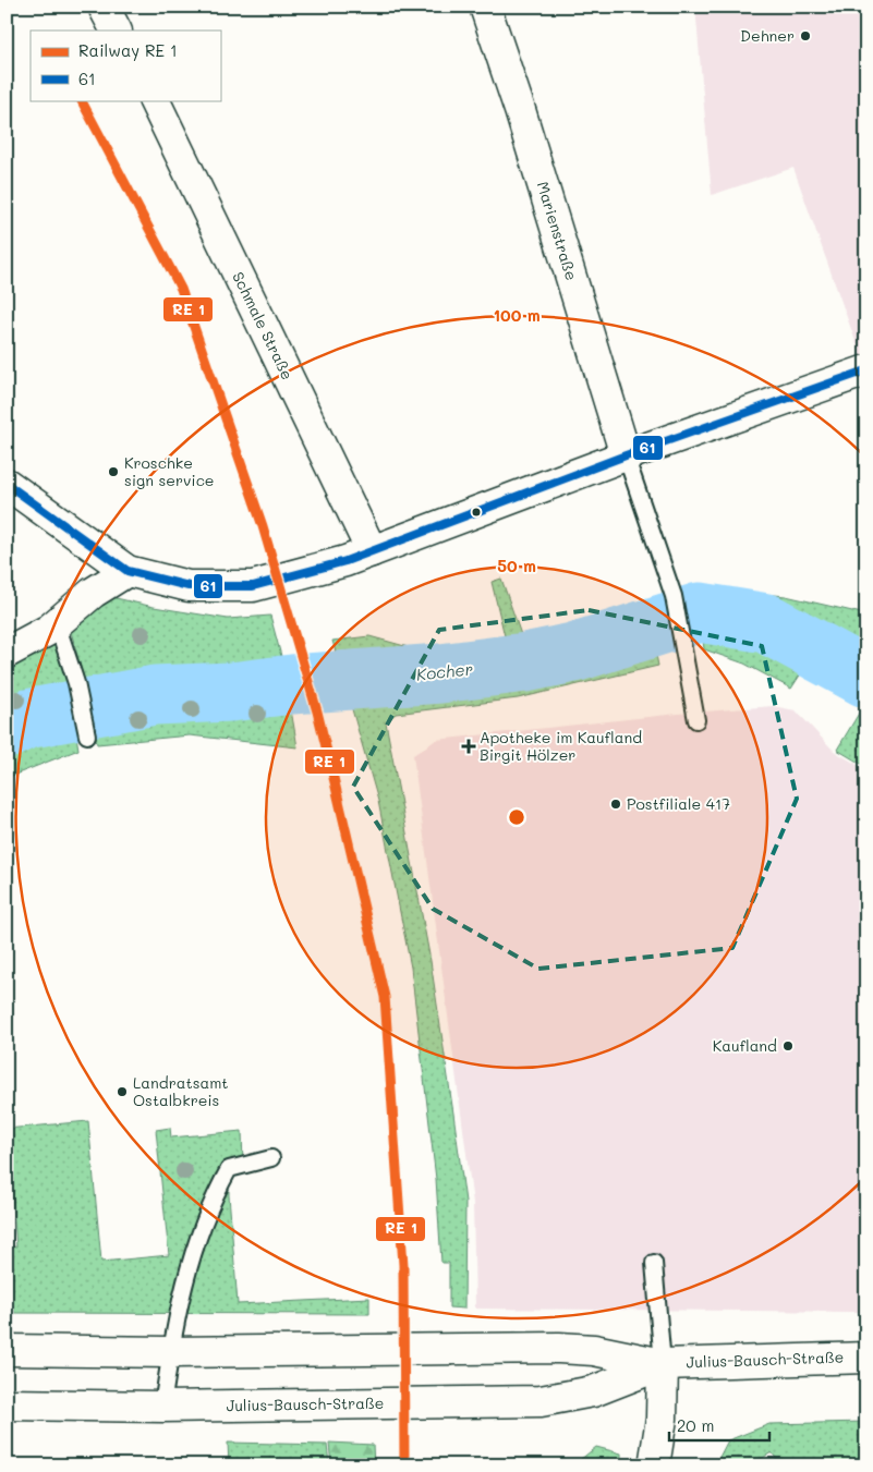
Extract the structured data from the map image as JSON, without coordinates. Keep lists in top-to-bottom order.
{
  "streets": {
    "street": ["Marienstraße", "Schmale Straße", "Julius-Bausch-Straße"]
  },
  "water": ["Kocher"],
  "places": {
    "other": [
      "Dehner",
      "Kroschke sign service",
      "Postfiliale 417",
      "Kaufland",
      "Landratsamt Ostalbkreis"
    ],
    "health": ["Apotheke im Kaufland Birgit Hölzer"]
  },
  "lines": ["transit line 61"],
  "legend": ["Railway RE 1", "61"],
  "scale_bar": "20 m",
  "rings": ["100 m", "50 m"]
}
